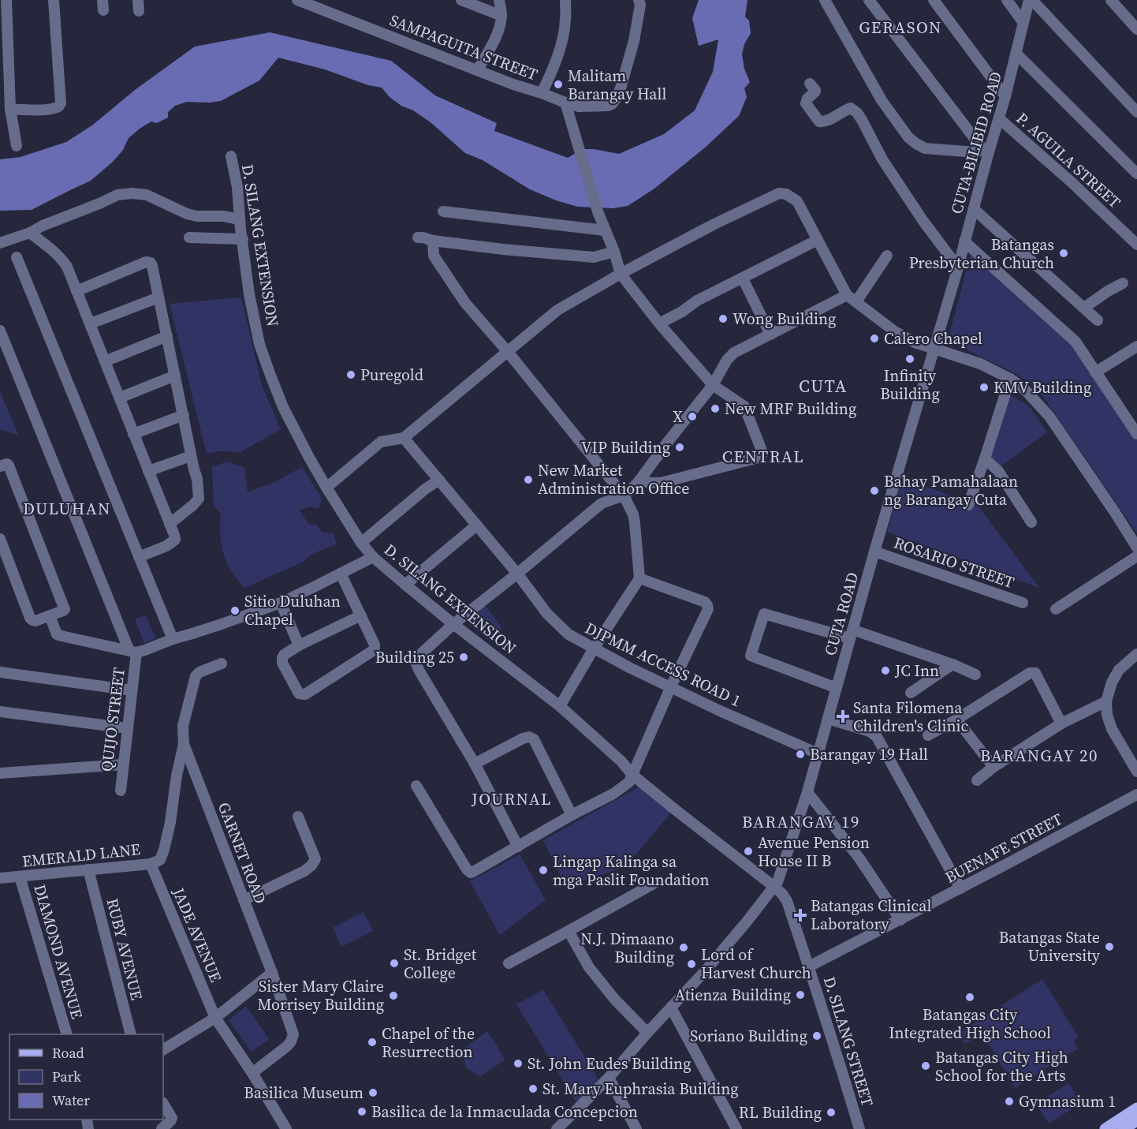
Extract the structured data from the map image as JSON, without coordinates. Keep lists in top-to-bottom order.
{
  "streets": {
    "street": [
      "SAMPAGUITA STREET",
      "CUTA-BILIBID ROAD",
      "P. AGUILA STREET",
      "D. SILANG EXTENSION",
      "ROSARIO STREET",
      "CUTA ROAD",
      "DJPMM ACCESS ROAD 1",
      "QUIJO STREET",
      "BUENAFE STREET",
      "GARNET ROAD",
      "EMERALD LANE",
      "JADE AVENUE",
      "RUBY AVENUE",
      "DIAMOND AVENUE",
      "D. SILANG STREET"
    ]
  },
  "crossings": [
    ["CUTA-BILIBID ROAD", "P. AGUILA STREET"],
    ["CUTA-BILIBID ROAD", "CUTA ROAD"],
    ["D. SILANG EXTENSION", "CUTA ROAD"],
    ["D. SILANG EXTENSION", "D. SILANG STREET"],
    ["ROSARIO STREET", "CUTA ROAD"],
    ["CUTA ROAD", "DJPMM ACCESS ROAD 1"],
    ["CUTA ROAD", "D. SILANG STREET"],
    ["BUENAFE STREET", "D. SILANG STREET"],
    ["GARNET ROAD", "EMERALD LANE"],
    ["GARNET ROAD", "JADE AVENUE"],
    ["EMERALD LANE", "JADE AVENUE"],
    ["EMERALD LANE", "RUBY AVENUE"],
    ["EMERALD LANE", "DIAMOND AVENUE"]
  ],
  "districts": [
    "GERASON",
    "CUTA",
    "CENTRAL",
    "DULUHAN",
    "BARANGAY 20",
    "JOURNAL",
    "BARANGAY 19"
  ],
  "places": {
    "other": [
      "Malitam Barangay Hall",
      "Batangas Presbyterian Church",
      "Wong Building",
      "Calero Chapel",
      "Infinity Building",
      "Puregold",
      "KMV Building",
      "New MRF Building",
      "X",
      "VIP Building",
      "New Market Administration Office",
      "Bahay Pamahalaan ng Barangay Cuta",
      "Sitio Duluhan Chapel",
      "Building 25",
      "JC Inn",
      "Barangay 19 Hall",
      "Avenue Pension House II B",
      "Lingap Kalinga sa mga Paslit Foundation",
      "Batangas State University",
      "N.J. Dimaano Building",
      "St. Bridget College",
      "Lord of Harvest Church",
      "Atienza Building",
      "Sister Mary Claire Morrisey Building",
      "Batangas City Integrated High School",
      "Soriano Building",
      "Chapel of the Resurrection",
      "St. John Eudes Building",
      "Batangas City High School for the Arts",
      "St. Mary Euphrasia Building",
      "Basilica Museum",
      "Gymnasium 1",
      "Basilica de la Inmaculada Concepcion",
      "RL Building"
    ],
    "health": ["Santa Filomena Children's Clinic", "Batangas Clinical Laboratory"]
  },
  "legend": ["Road", "Park", "Water"]
}
